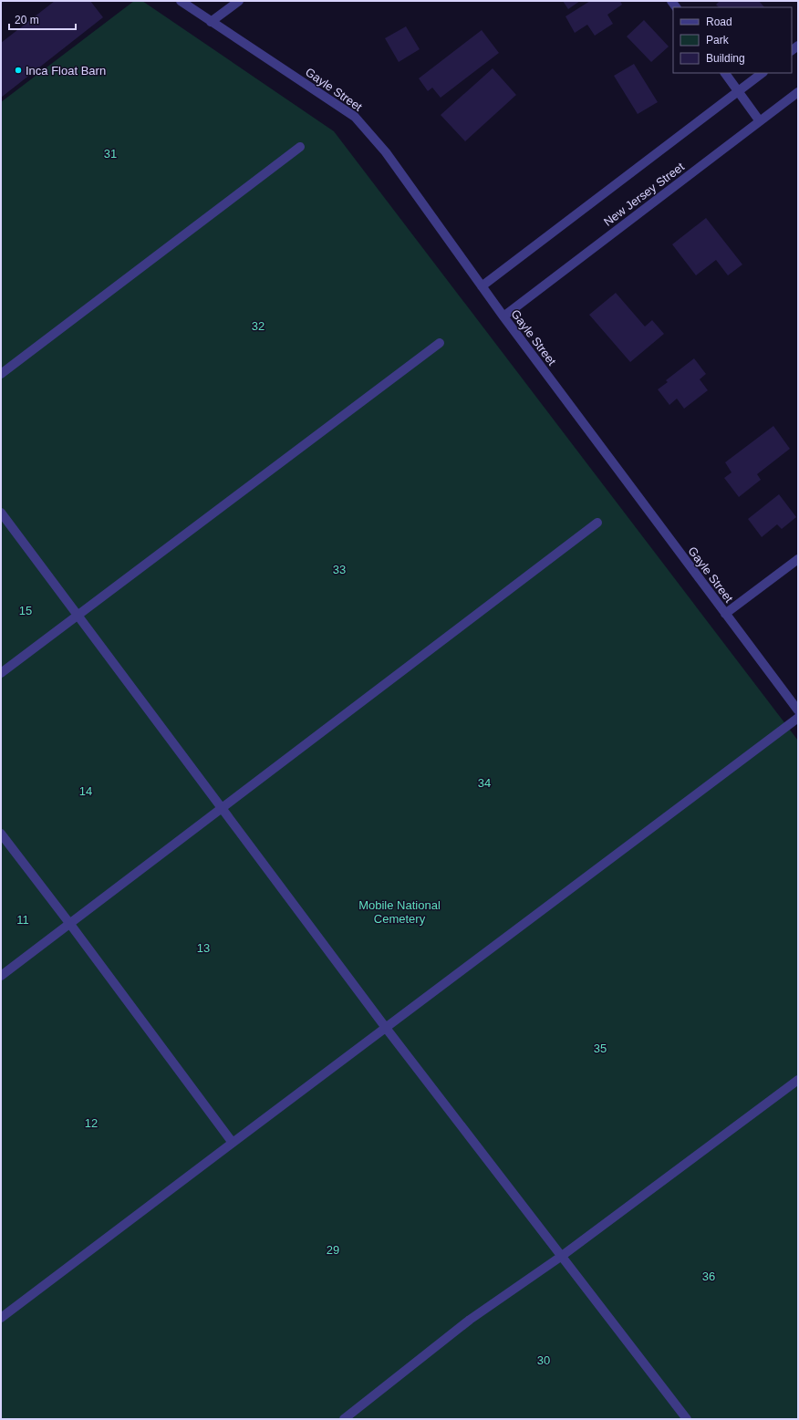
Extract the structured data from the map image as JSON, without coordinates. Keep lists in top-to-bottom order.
{
  "streets": {
    "street": ["Gayle Street", "New Jersey Street"]
  },
  "crossings": [
    ["Gayle Street", "New Jersey Street"]
  ],
  "parks": [
    "31",
    "32",
    "33",
    "15",
    "34",
    "14",
    "Mobile National Cemetery",
    "11",
    "13",
    "35",
    "12",
    "29",
    "36",
    "30"
  ],
  "places": ["Inca Float Barn"],
  "legend": ["Road", "Park", "Building"],
  "scale_bar": "20 m"
}
